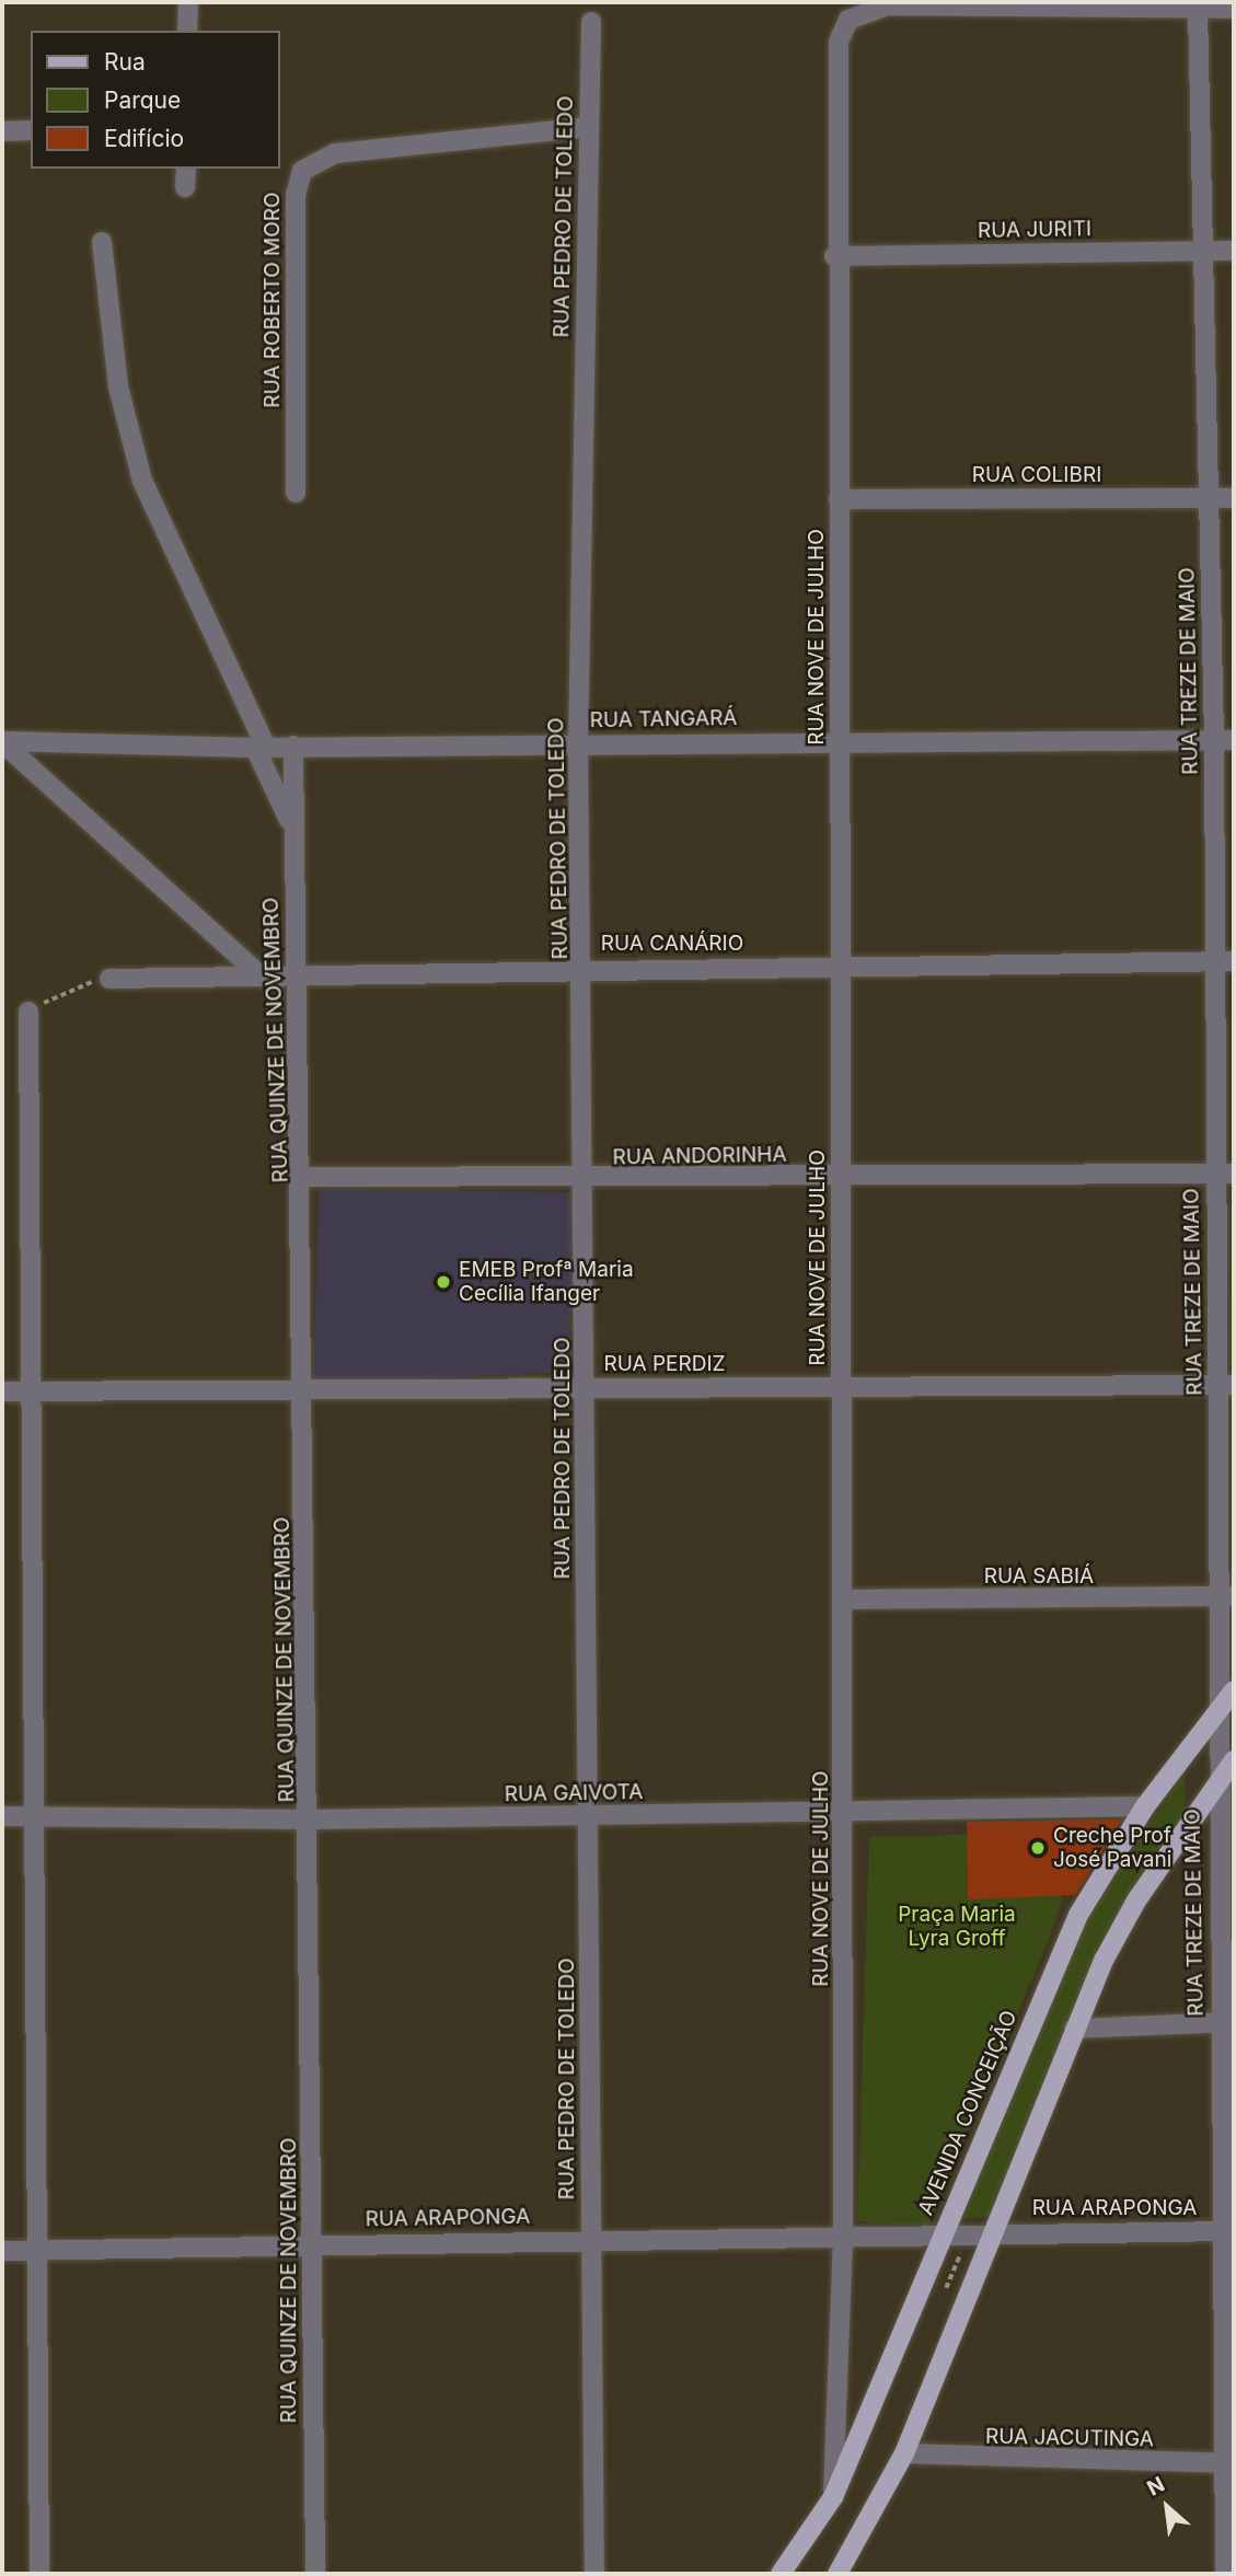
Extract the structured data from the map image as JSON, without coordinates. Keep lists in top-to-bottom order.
{
  "streets": {
    "main road": ["AVENIDA CONCEIÇÃO"],
    "street": [
      "RUA PEDRO DE TOLEDO",
      "RUA JURITI",
      "RUA ROBERTO MORO",
      "RUA COLIBRI",
      "RUA NOVE DE JULHO",
      "RUA TREZE DE MAIO",
      "RUA TANGARÁ",
      "RUA CANÁRIO",
      "RUA QUINZE DE NOVEMBRO",
      "RUA ANDORINHA",
      "RUA PERDIZ",
      "RUA SABIÁ",
      "RUA GAIVOTA",
      "RUA ARAPONGA",
      "RUA JACUTINGA"
    ]
  },
  "crossings": [
    ["RUA PEDRO DE TOLEDO", "RUA ROBERTO MORO"],
    ["RUA PEDRO DE TOLEDO", "RUA TANGARÁ"],
    ["RUA PEDRO DE TOLEDO", "RUA CANÁRIO"],
    ["RUA PEDRO DE TOLEDO", "RUA ANDORINHA"],
    ["RUA PEDRO DE TOLEDO", "RUA PERDIZ"],
    ["RUA PEDRO DE TOLEDO", "RUA GAIVOTA"],
    ["RUA PEDRO DE TOLEDO", "RUA ARAPONGA"],
    ["RUA JURITI", "RUA NOVE DE JULHO"],
    ["RUA JURITI", "RUA TREZE DE MAIO"],
    ["RUA COLIBRI", "RUA NOVE DE JULHO"],
    ["RUA COLIBRI", "RUA TREZE DE MAIO"],
    ["RUA NOVE DE JULHO", "RUA TREZE DE MAIO"],
    ["RUA NOVE DE JULHO", "RUA TANGARÁ"],
    ["RUA NOVE DE JULHO", "RUA CANÁRIO"],
    ["RUA NOVE DE JULHO", "RUA ANDORINHA"],
    ["RUA NOVE DE JULHO", "RUA PERDIZ"],
    ["RUA NOVE DE JULHO", "RUA SABIÁ"],
    ["RUA NOVE DE JULHO", "RUA GAIVOTA"],
    ["RUA NOVE DE JULHO", "AVENIDA CONCEIÇÃO"],
    ["RUA NOVE DE JULHO", "RUA ARAPONGA"],
    ["RUA TREZE DE MAIO", "RUA TANGARÁ"],
    ["RUA TREZE DE MAIO", "RUA CANÁRIO"],
    ["RUA TREZE DE MAIO", "RUA ANDORINHA"],
    ["RUA TREZE DE MAIO", "RUA PERDIZ"],
    ["RUA TREZE DE MAIO", "RUA SABIÁ"],
    ["RUA TREZE DE MAIO", "AVENIDA CONCEIÇÃO"],
    ["RUA TREZE DE MAIO", "RUA ARAPONGA"],
    ["RUA TREZE DE MAIO", "RUA JACUTINGA"],
    ["RUA TANGARÁ", "RUA QUINZE DE NOVEMBRO"],
    ["RUA CANÁRIO", "RUA QUINZE DE NOVEMBRO"],
    ["RUA QUINZE DE NOVEMBRO", "RUA ANDORINHA"],
    ["RUA QUINZE DE NOVEMBRO", "RUA PERDIZ"],
    ["RUA QUINZE DE NOVEMBRO", "RUA GAIVOTA"],
    ["RUA QUINZE DE NOVEMBRO", "RUA ARAPONGA"],
    ["RUA GAIVOTA", "AVENIDA CONCEIÇÃO"],
    ["AVENIDA CONCEIÇÃO", "RUA ARAPONGA"]
  ],
  "parks": ["Praça Maria Lyra Groff"],
  "places": ["EMEB Profª Maria Cecília Ifanger", "Creche Prof José Pavani"],
  "legend": ["Rua", "Parque", "Edifício"],
  "north": "top left"
}
